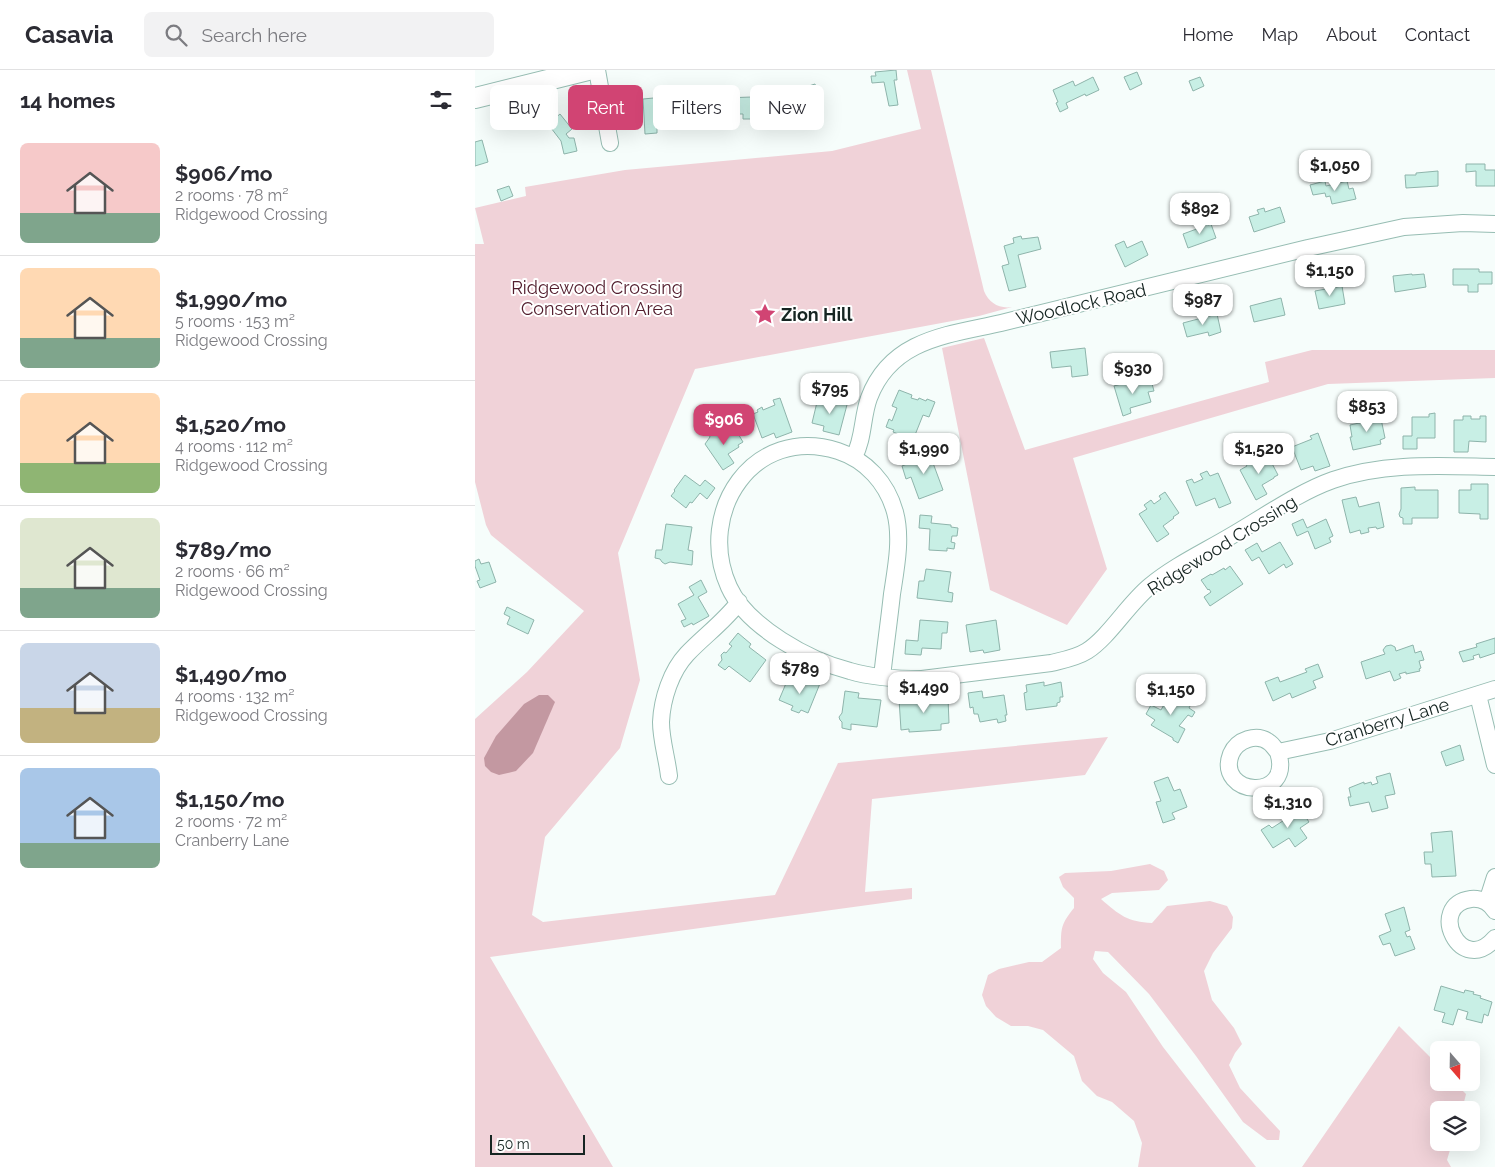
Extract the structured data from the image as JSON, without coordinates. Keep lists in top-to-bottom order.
{
  "streets": {
    "street": ["Woodlock Road", "Ridgewood Crossing", "Cranberry Lane"]
  },
  "crossings": [
    ["Woodlock Road", "Ridgewood Crossing"]
  ],
  "parks": ["Ridgewood Crossing Conservation Area"],
  "places": {
    "place": ["Zion Hill"]
  },
  "scale_bar": "50 m",
  "north": "bottom",
  "page": {
    "header": "Casavia",
    "search": "Search here",
    "nav": [
      "Home",
      "Map",
      "About",
      "Contact"
    ],
    "heading": "14 homes",
    "chip": [
      "Buy",
      "Rent",
      "Filters",
      "New"
    ],
    "list": [
      {
        "name": "$906/mo",
        "note": "2 rooms · 78 m² · Ridgewood Crossing"
      },
      {
        "name": "$1,990/mo",
        "note": "5 rooms · 153 m² · Ridgewood Crossing"
      },
      {
        "name": "$1,520/mo",
        "note": "4 rooms · 112 m² · Ridgewood Crossing"
      },
      {
        "name": "$789/mo",
        "note": "2 rooms · 66 m² · Ridgewood Crossing"
      },
      {
        "name": "$1,490/mo",
        "note": "4 rooms · 132 m² · Ridgewood Crossing"
      },
      {
        "name": "$1,150/mo",
        "note": "2 rooms · 72 m² · Cranberry Lane"
      }
    ],
    "price": [
      "$1,050",
      "$892",
      "$1,150",
      "$987",
      "$930",
      "$795",
      "$853",
      "$906",
      "$1,990",
      "$1,520",
      "$789",
      "$1,490",
      "$1,150",
      "$1,310"
    ],
    "scale": "50 m"
  }
}
